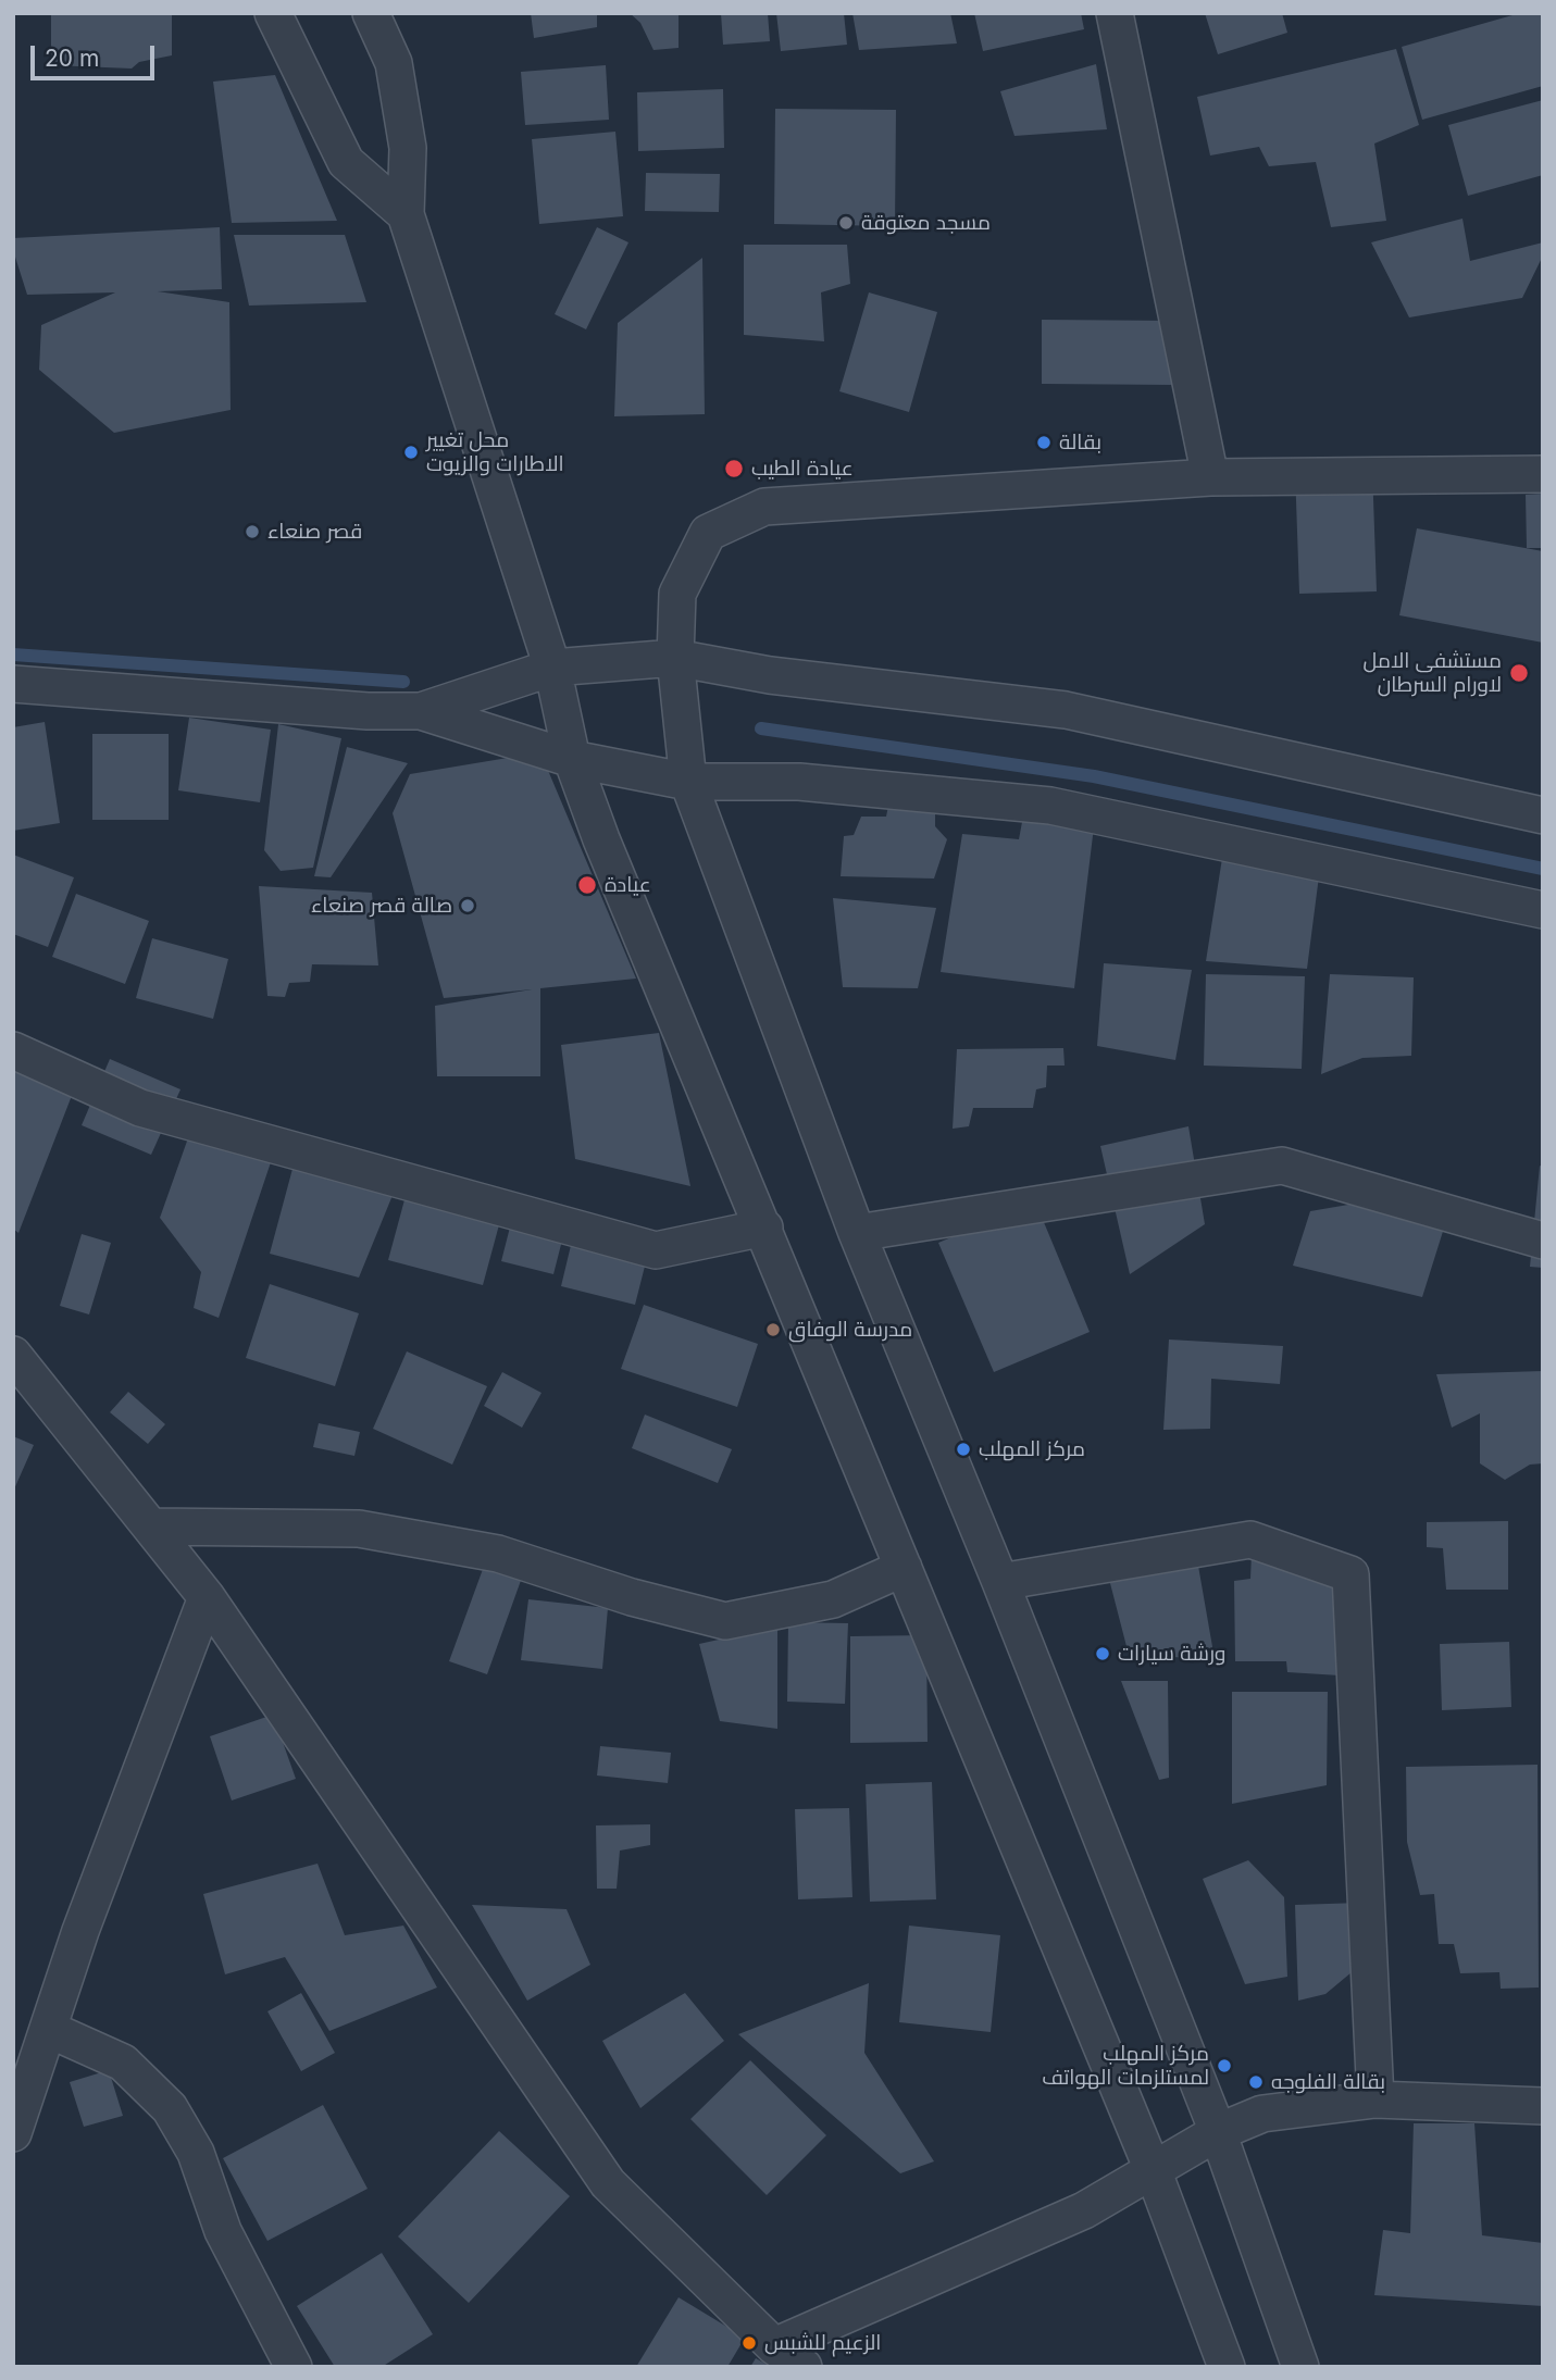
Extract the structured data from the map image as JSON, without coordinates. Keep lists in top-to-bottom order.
{
  "places": [
    "مسجد معتوقة",
    "بقالة",
    "محل تغيير الاطارات والزيوت",
    "عيادة الطيب",
    "قصر صنعاء",
    "مستشفى الامل لاورام السرطان",
    "عيادة",
    "صالة قصر صنعاء",
    "مدرسة الوفاق",
    "مركز المهلب",
    "ورشة سيارات",
    "مركز المهلب لمستلزمات الهواتف",
    "بقالة الفلوجه",
    "الزعيم للشبس"
  ],
  "scale_bar": "20 m"
}
